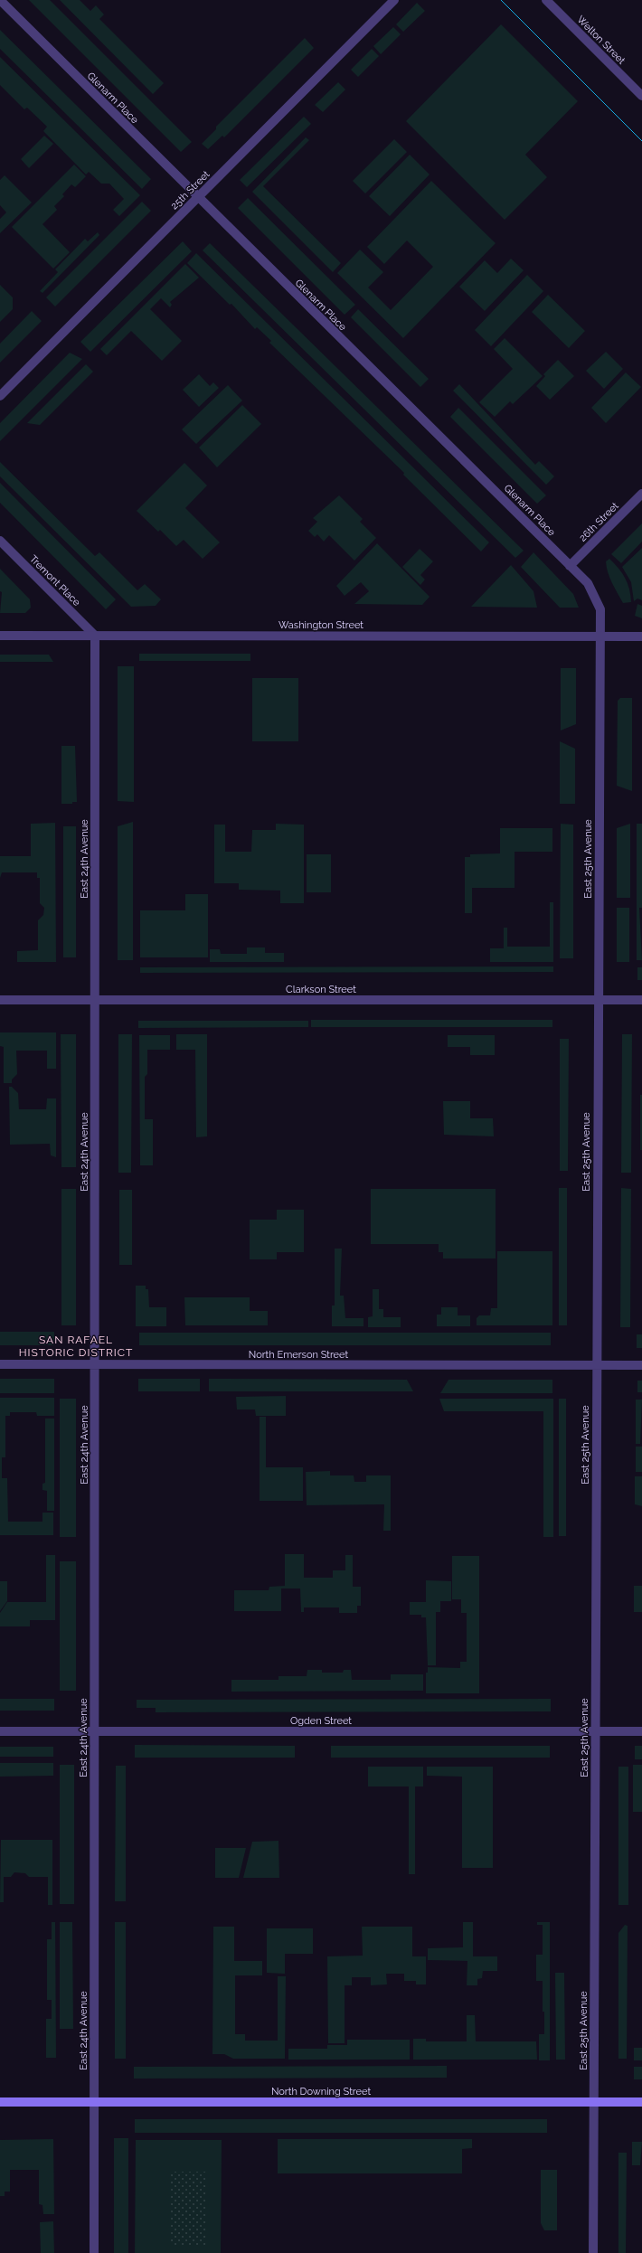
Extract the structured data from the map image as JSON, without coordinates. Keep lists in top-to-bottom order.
{
  "streets": {
    "main road": ["North Downing Street"],
    "street": [
      "Welton Street",
      "Glenarm Place",
      "25th Street",
      "26th Street",
      "Tremont Place",
      "Washington Street",
      "East 24th Avenue",
      "East 25th Avenue",
      "Clarkson Street",
      "North Emerson Street",
      "Ogden Street"
    ]
  },
  "crossings": [
    ["Glenarm Place", "25th Street"],
    ["Glenarm Place", "26th Street"],
    ["Glenarm Place", "Washington Street"],
    ["Glenarm Place", "East 25th Avenue"],
    ["Tremont Place", "Washington Street"],
    ["Tremont Place", "East 24th Avenue"],
    ["Washington Street", "East 24th Avenue"],
    ["Washington Street", "East 25th Avenue"],
    ["East 24th Avenue", "Clarkson Street"],
    ["East 24th Avenue", "North Emerson Street"],
    ["East 24th Avenue", "Ogden Street"],
    ["East 24th Avenue", "North Downing Street"],
    ["East 25th Avenue", "Clarkson Street"],
    ["East 25th Avenue", "North Emerson Street"],
    ["East 25th Avenue", "Ogden Street"],
    ["East 25th Avenue", "North Downing Street"]
  ],
  "districts": ["SAN RAFAEL HISTORIC DISTRICT"]
}
